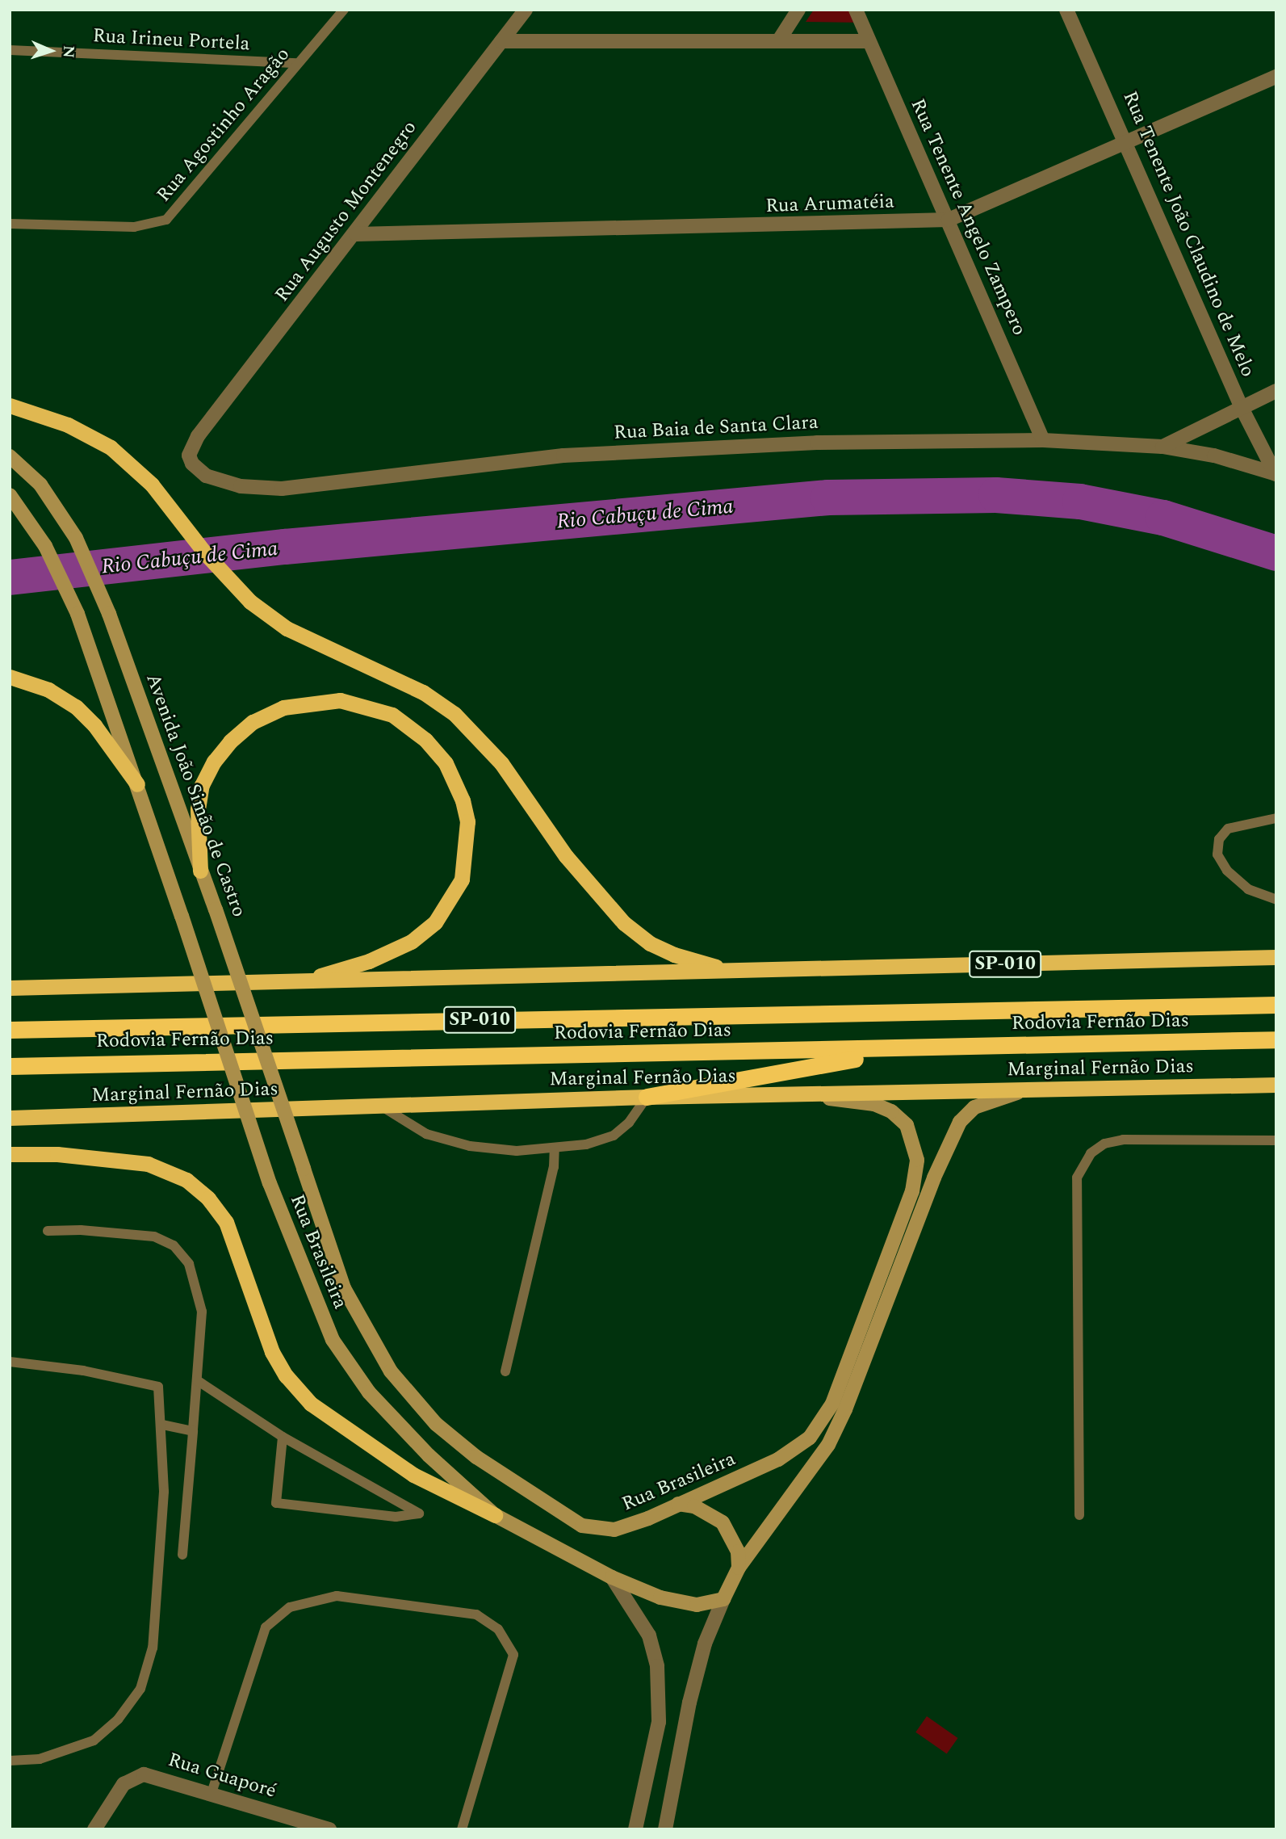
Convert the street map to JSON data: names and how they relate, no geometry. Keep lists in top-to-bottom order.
{
  "streets": {
    "highway": ["SP-010", "Rodovia Fernão Dias", "Marginal Fernão Dias"],
    "main road": ["Avenida João Simão de Castro", "Rua Brasileira"],
    "street": [
      "Rua Arumatéia",
      "Rua Augusto Montenegro",
      "Rua Tenente Angelo Zampero",
      "Rua Tenente João Claudino de Melo",
      "Rua Baia de Santa Clara",
      "Rua Guaporé"
    ],
    "lane": ["Rua Irineu Portela", "Rua Agostinho Aragão"]
  },
  "crossings": [
    ["Rua Irineu Portela", "Rua Agostinho Aragão"],
    ["Rua Arumatéia", "Rua Augusto Montenegro"],
    ["Rua Arumatéia", "Rua Tenente Angelo Zampero"],
    ["Rua Arumatéia", "Rua Tenente João Claudino de Melo"],
    ["Rua Augusto Montenegro", "Rua Baia de Santa Clara"],
    ["Rua Tenente Angelo Zampero", "Rua Baia de Santa Clara"],
    ["Rua Tenente João Claudino de Melo", "Rua Baia de Santa Clara"],
    ["Avenida João Simão de Castro", "Rua Brasileira"],
    ["Marginal Fernão Dias", "Rua Brasileira"]
  ],
  "water": ["Rio Cabuçu de Cima"],
  "north": "right"
}
